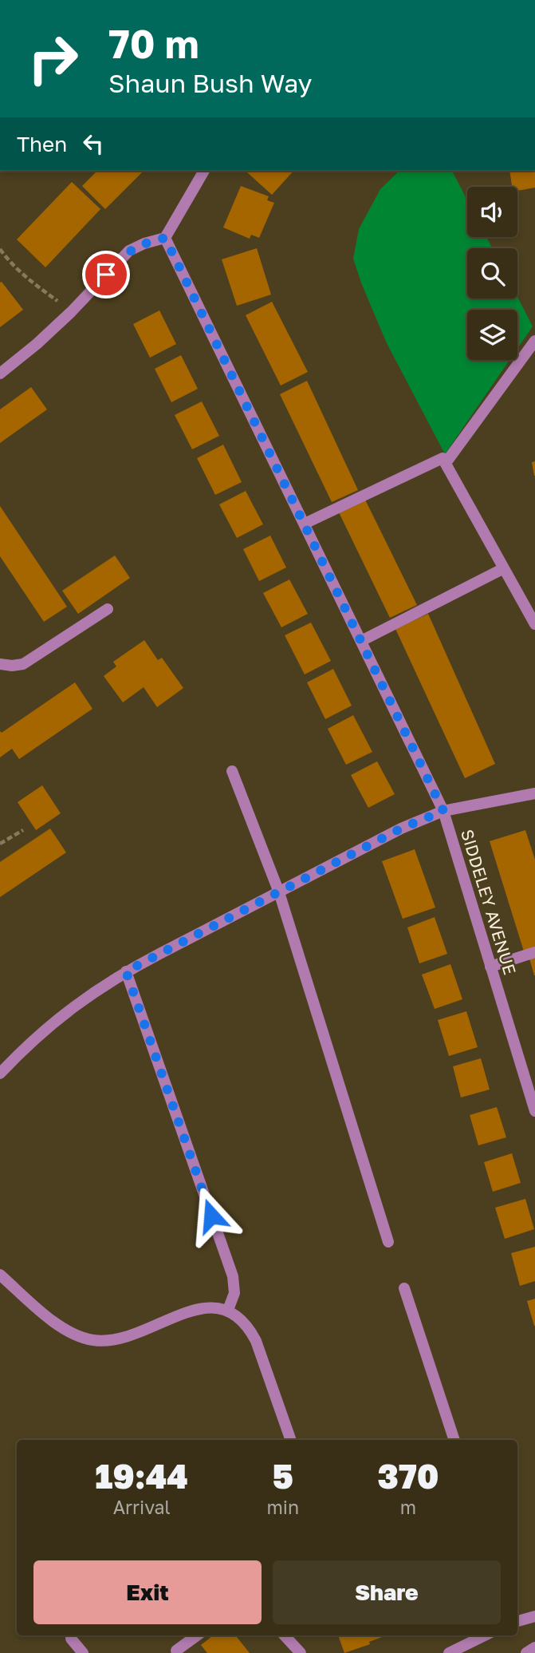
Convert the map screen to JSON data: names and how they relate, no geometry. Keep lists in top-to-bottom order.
{
  "streets": {
    "street": ["SIDDELEY AVENUE"]
  },
  "page": {
    "turn": ["70 m", "Shaun Bush Way"],
    "then": "Then",
    "eta": [
      "19:44",
      "Arrival",
      "5",
      "min",
      "370",
      "m"
    ],
    "buttons": ["Exit", "Share"]
  }
}
